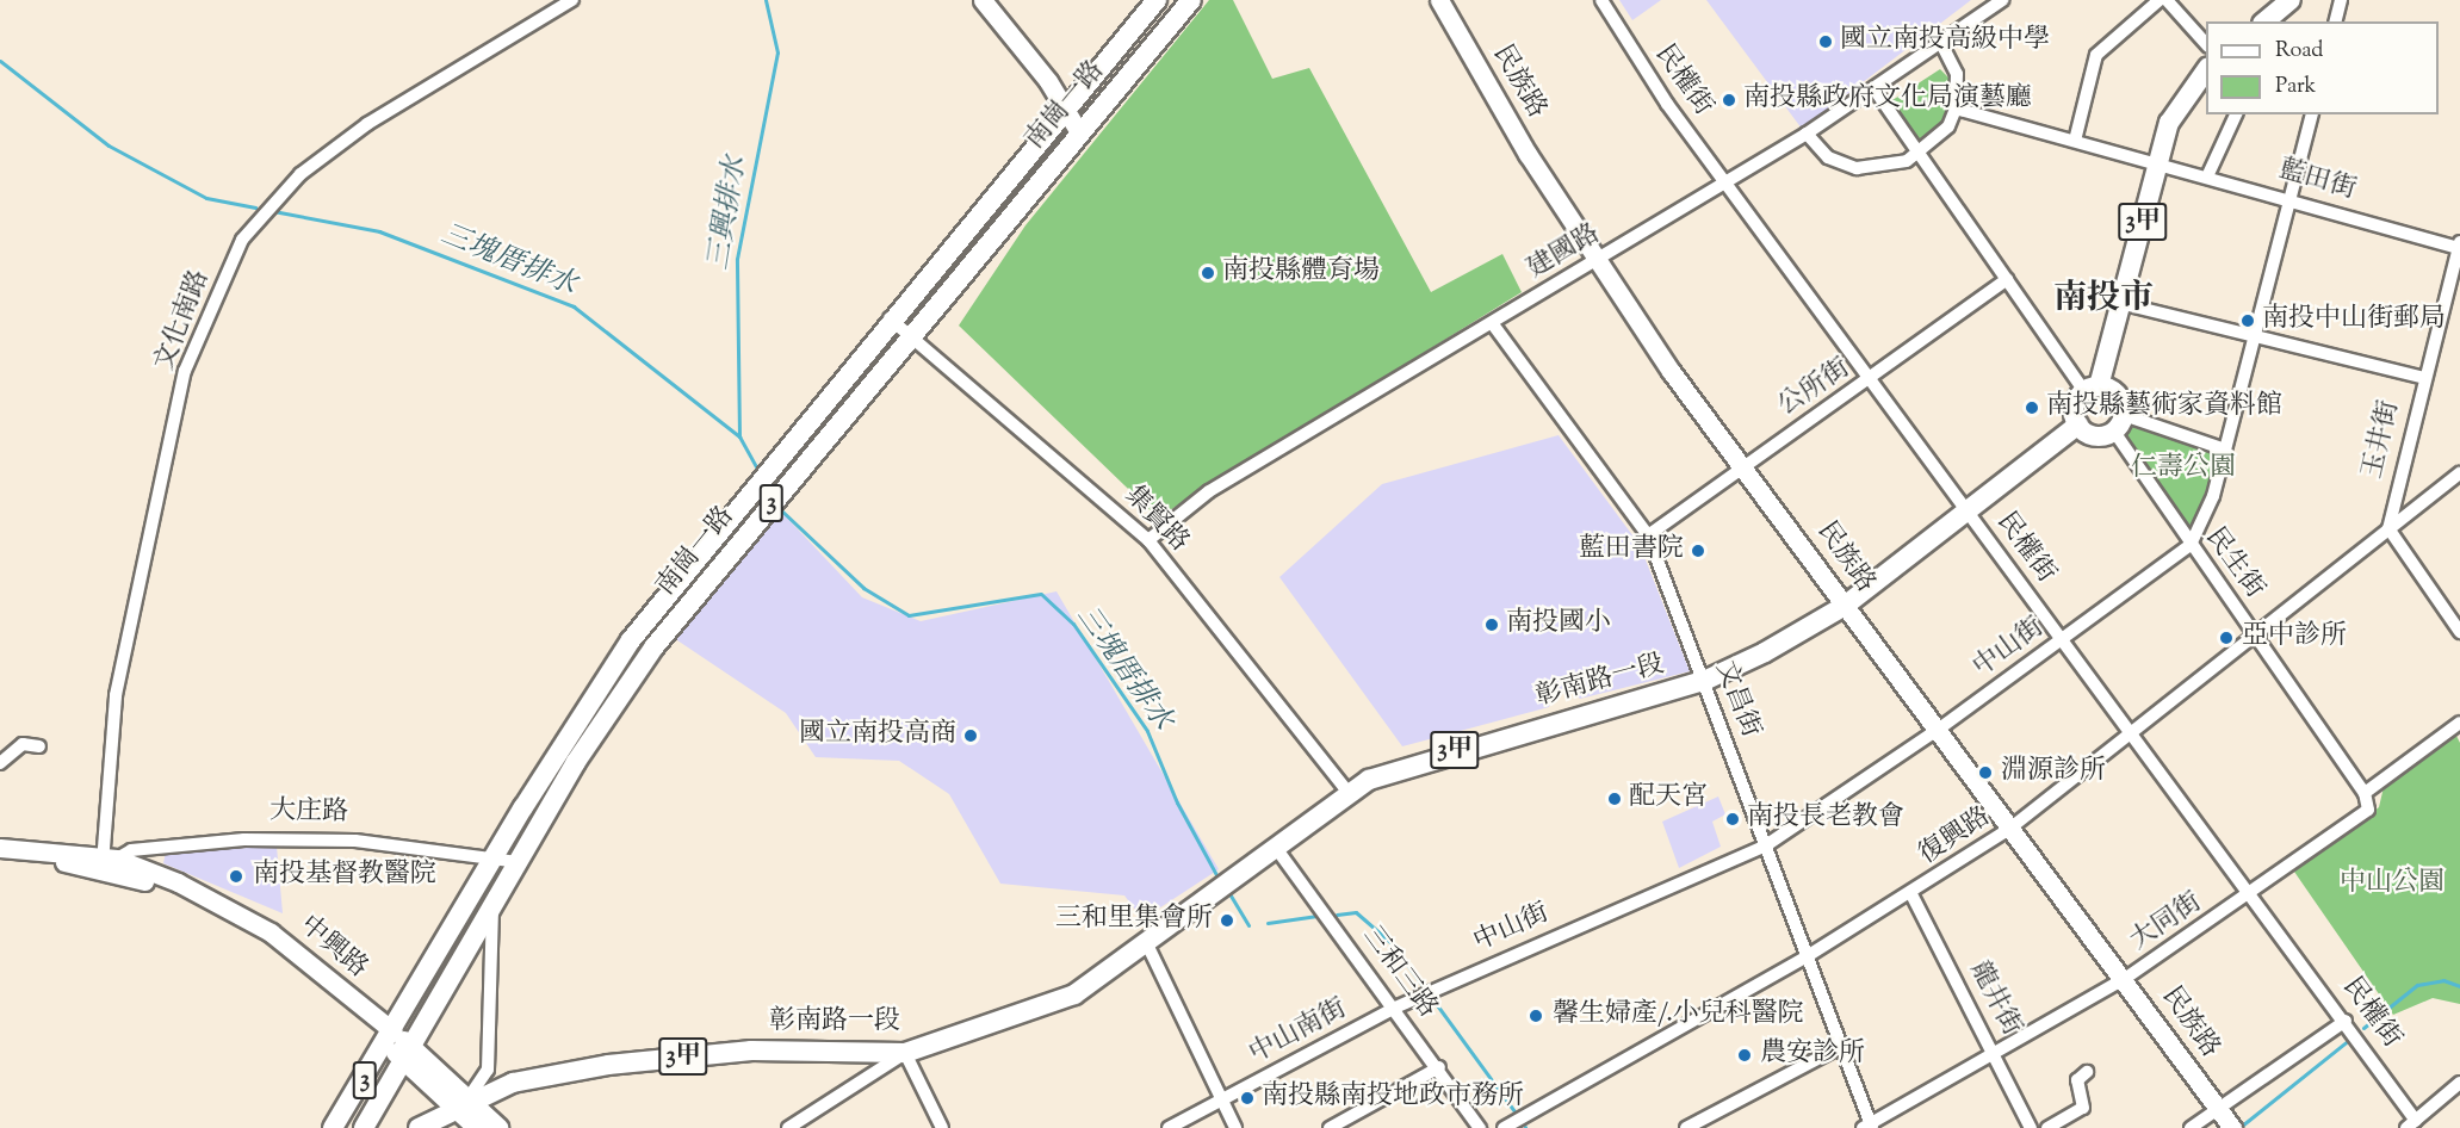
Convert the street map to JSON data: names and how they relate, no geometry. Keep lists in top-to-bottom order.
{
  "streets": {
    "main road": [
      "民族路",
      "南崗一路",
      "3甲",
      "3",
      "彰南路一段",
      "大庄路",
      "中興路"
    ],
    "street": [
      "民權街",
      "藍田街",
      "建國路",
      "文化南路",
      "公所街",
      "玉井街",
      "集賢路",
      "民生街",
      "中山街",
      "文昌街",
      "復興路",
      "大同街",
      "三和三路",
      "龍井街",
      "中山南街"
    ]
  },
  "crossings": [
    ["民權街", "3甲"],
    ["民權街", "建國路"],
    ["民權街", "公所街"],
    ["民權街", "中山街"],
    ["民權街", "彰南路一段"],
    ["民權街", "復興路"],
    ["民權街", "大同街"],
    ["民族路", "建國路"],
    ["民族路", "公所街"],
    ["民族路", "中山街"],
    ["民族路", "彰南路一段"],
    ["民族路", "復興路"],
    ["民族路", "大同街"],
    ["南崗一路", "3"],
    ["南崗一路", "集賢路"],
    ["南崗一路", "大庄路"],
    ["南崗一路", "中興路"],
    ["藍田街", "3甲"],
    ["藍田街", "玉井街"],
    ["藍田街", "中山街"],
    ["3甲", "民生街"],
    ["3甲", "彰南路一段"],
    ["建國路", "集賢路"],
    ["建國路", "文昌街"],
    ["文化南路", "大庄路"],
    ["文化南路", "中興路"],
    ["公所街", "文昌街"],
    ["玉井街", "復興路"],
    ["3", "中興路"],
    ["集賢路", "彰南路一段"],
    ["民生街", "中山街"],
    ["民生街", "復興路"],
    ["民生街", "大同街"],
    ["中山街", "文昌街"],
    ["中山街", "中山南街"],
    ["彰南路一段", "文昌街"],
    ["彰南路一段", "中興路"],
    ["彰南路一段", "三和三路"],
    ["文昌街", "復興路"],
    ["文昌街", "大同街"],
    ["大庄路", "中興路"],
    ["復興路", "龍井街"],
    ["大同街", "龍井街"],
    ["三和三路", "中山南街"]
  ],
  "districts": ["南投市"],
  "water": ["三興排水", "三塊厝排水"],
  "parks": ["仁壽公園", "中山公園"],
  "places": [
    "國立南投高級中學",
    "南投縣政府文化局演藝廳",
    "南投縣體育場",
    "南投中山街郵局",
    "南投縣藝術家資料館",
    "藍田書院",
    "南投國小",
    "亞中診所",
    "國立南投高商",
    "淵源診所",
    "配天宮",
    "南投長老教會",
    "南投基督教醫院",
    "三和里集會所",
    "馨生婦產/.小兒科醫院",
    "農安診所",
    "南投縣南投地政市務所"
  ],
  "legend": ["Road", "Park"]
}
